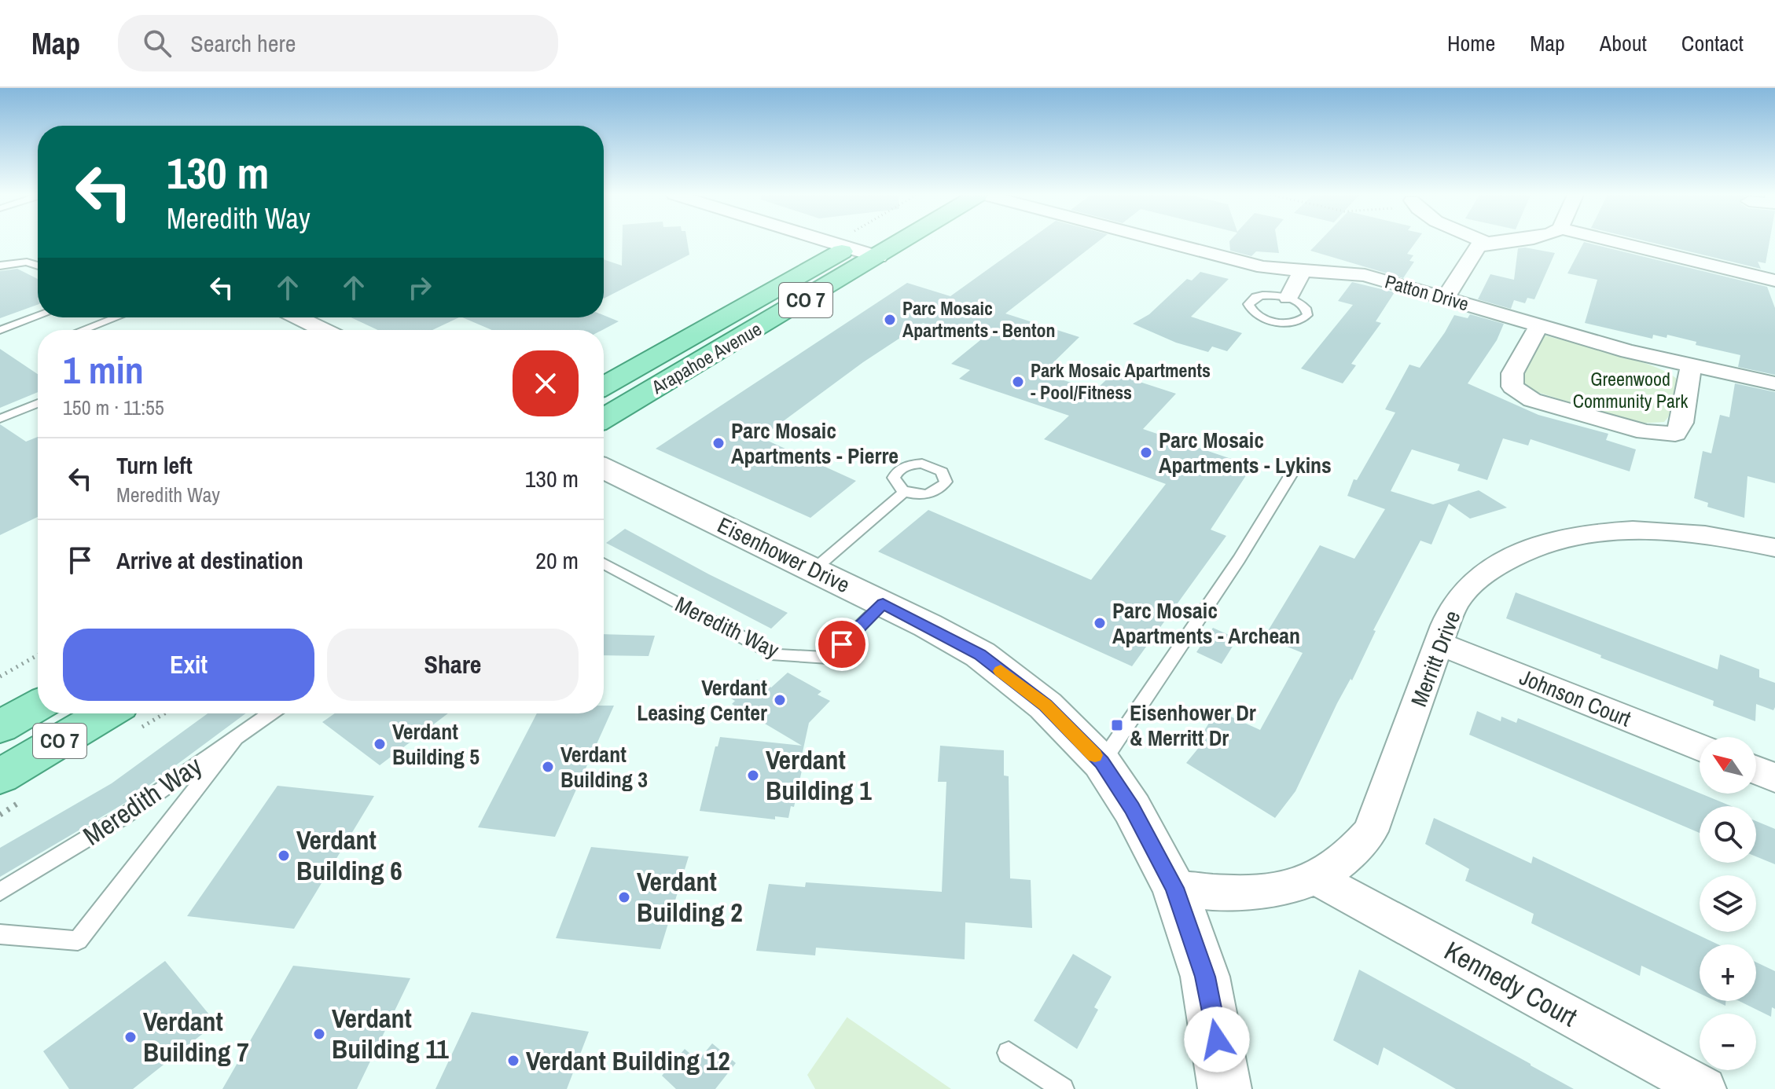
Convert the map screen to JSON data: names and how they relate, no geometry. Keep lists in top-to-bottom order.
{
  "streets": {
    "main road": ["CO 7", "Arapahoe Avenue"],
    "street": [
      "Patton Drive",
      "Eisenhower Drive",
      "Merritt Drive",
      "Johnson Court",
      "Kennedy Court"
    ],
    "lane": ["Meredith Way"]
  },
  "crossings": [
    ["Eisenhower Drive", "Meredith Way"],
    ["Eisenhower Drive", "Merritt Drive"],
    ["Merritt Drive", "Johnson Court"],
    ["Merritt Drive", "Kennedy Court"]
  ],
  "parks": ["Greenwood Community Park"],
  "places": {
    "other": [
      "Parc Mosaic Apartments - Benton",
      "Park Mosaic Apartments - Pool/Fitness",
      "Parc Mosaic Apartments - Pierre",
      "Parc Mosaic Apartments - Lykins",
      "Parc Mosaic Apartments - Archean",
      "Verdant Leasing Center",
      "Verdant Building 5",
      "Verdant Building 3",
      "Verdant Building 1",
      "Verdant Building 6",
      "Verdant Building 2",
      "Verdant Building 11",
      "Verdant Building 7",
      "Verdant Building 12"
    ],
    "transit": ["Eisenhower Dr & Merritt Dr"]
  },
  "north": "top left",
  "page": {
    "header": "Map",
    "search": "Search here",
    "nav": [
      "Home",
      "Map",
      "About",
      "Contact"
    ],
    "turn": ["130 m", "Meredith Way"],
    "heading": ["1 min", "150 m · 11:55"],
    "list": [
      {
        "name": "Turn left",
        "note": "Meredith Way",
        "value": "130 m"
      },
      {
        "name": "Arrive at destination",
        "value": "20 m"
      }
    ],
    "buttons": ["Exit", "Share"],
    "map_buttons": ["+", "−"]
  }
}
